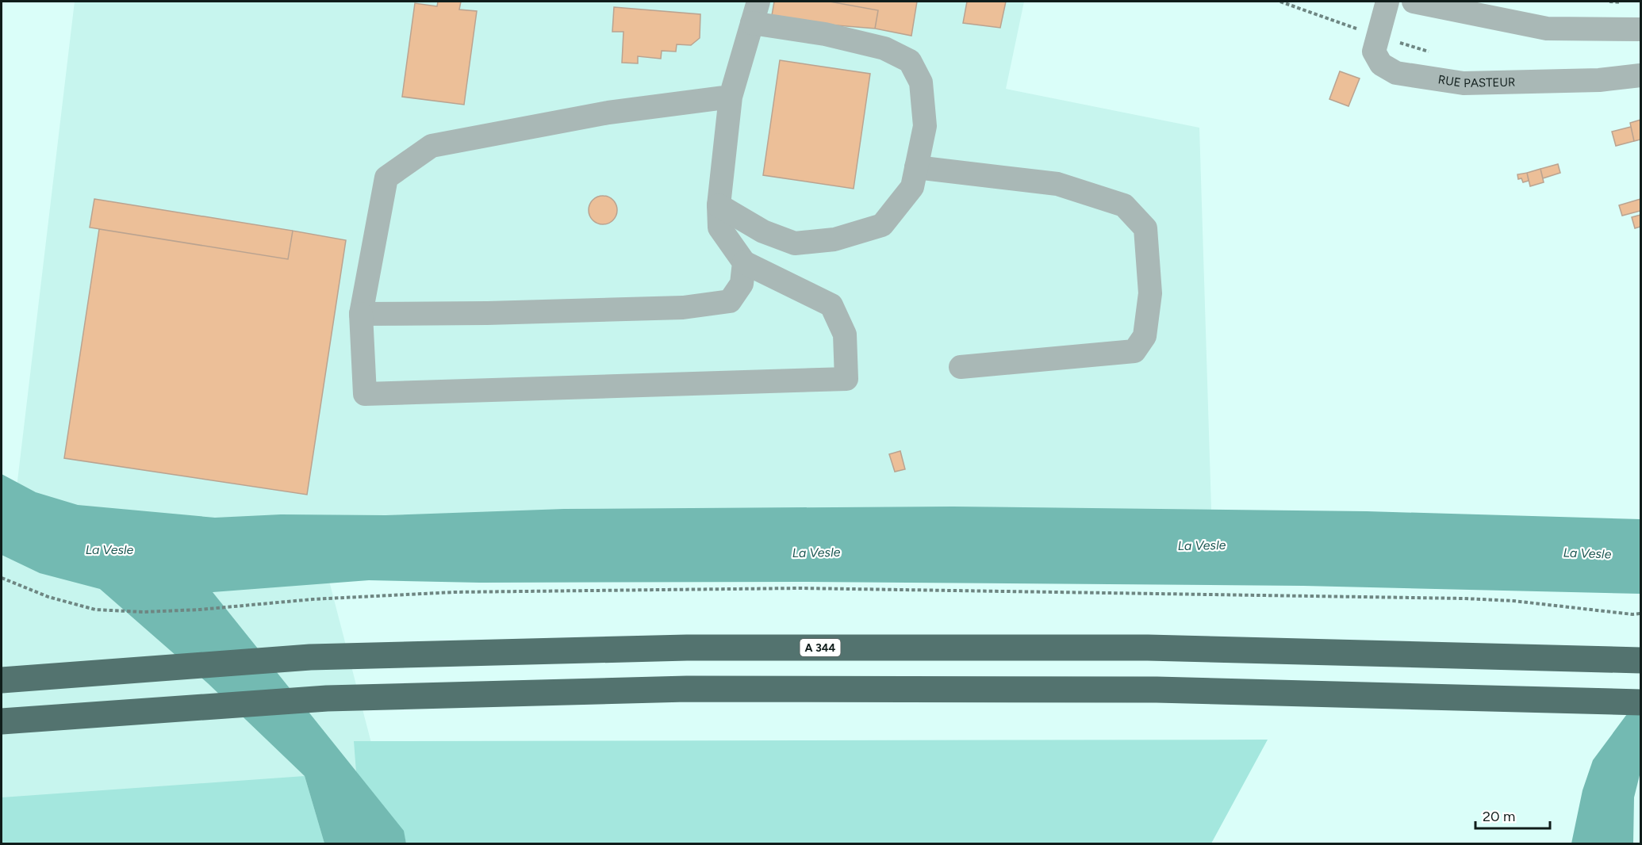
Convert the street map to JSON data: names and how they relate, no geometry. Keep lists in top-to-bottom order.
{
  "streets": {
    "highway": ["A 344"],
    "street": ["RUE PASTEUR"]
  },
  "water": ["La Vesle"],
  "scale_bar": "20 m"
}
